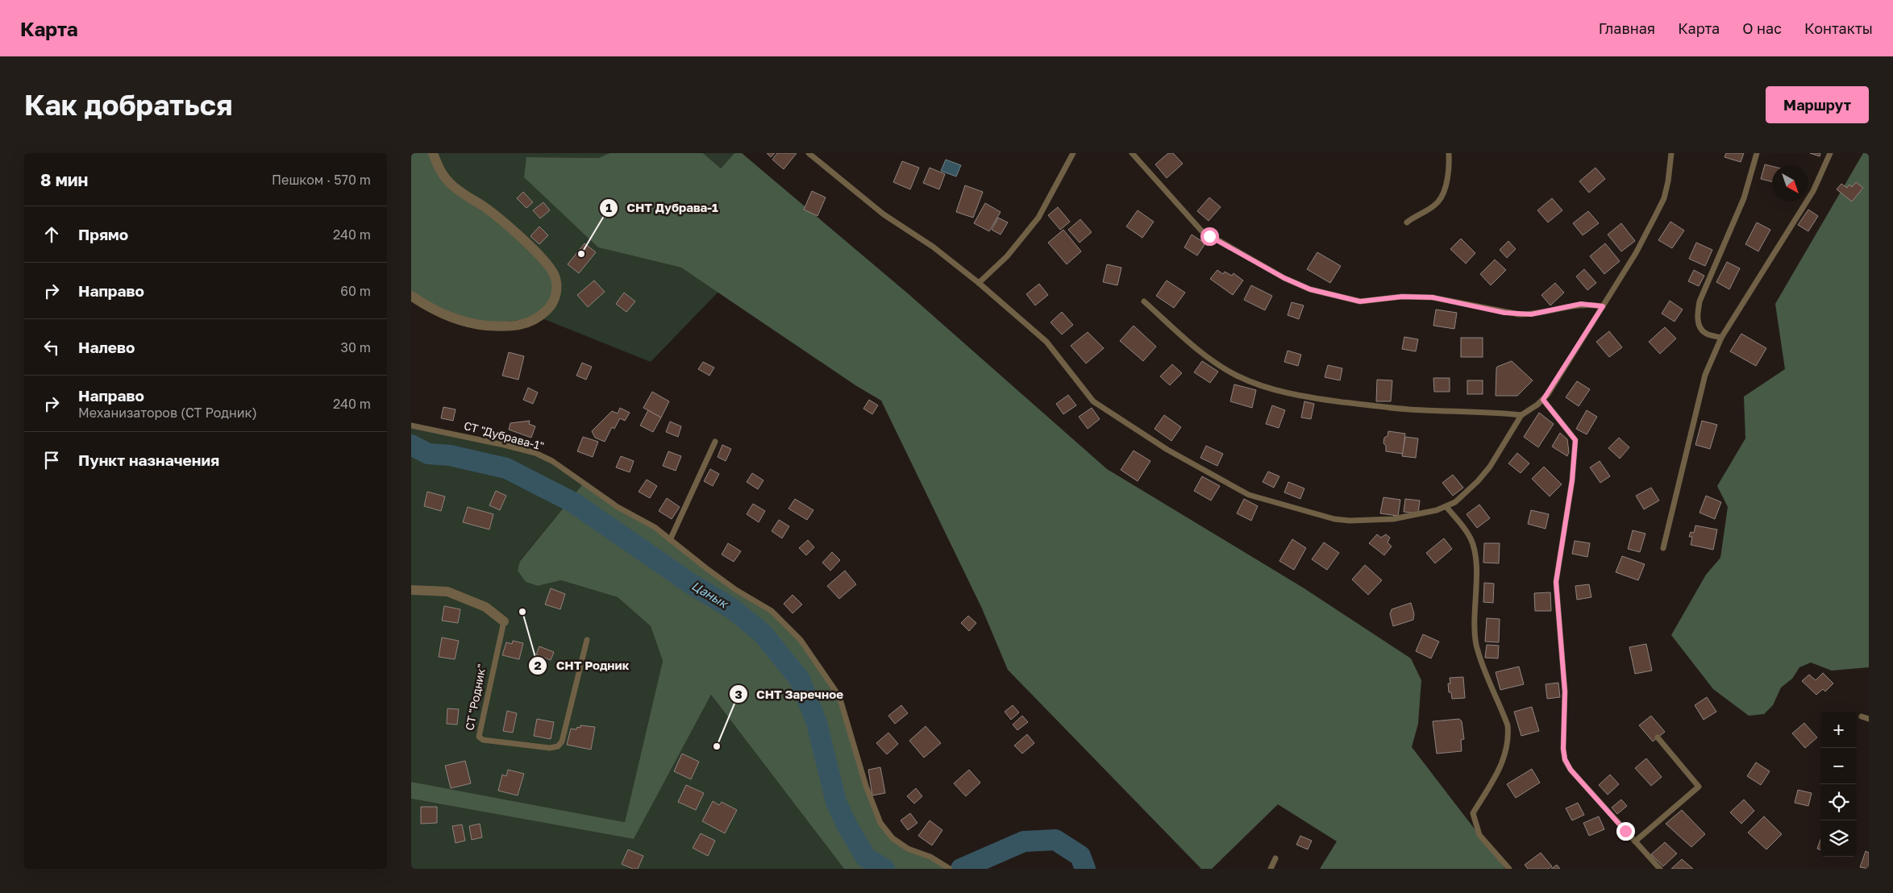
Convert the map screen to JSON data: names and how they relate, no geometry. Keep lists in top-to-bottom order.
{
  "streets": {
    "street": ["СТ \"Родник\""],
    "lane": ["СТ \"Дубрава-1\""]
  },
  "water": ["Цанык"],
  "places": ["СНТ Дубрава-1", "СНТ Родник", "СНТ Заречное"],
  "north": "bottom right",
  "page": {
    "header": "Карта",
    "nav": [
      "Главная",
      "Карта",
      "О нас",
      "Контакты"
    ],
    "buttons": "Маршрут",
    "title": "Как добраться",
    "heading": ["8 мин", "Пешком · 570 m"],
    "list": [
      ["Прямо", "240 m"],
      ["Направо", "60 m"],
      ["Налево", "30 m"],
      ["Направо", "Механизаторов (СТ Родник)", "240 m"],
      "Пункт назначения"
    ],
    "map_buttons": ["+", "−"]
  }
}
